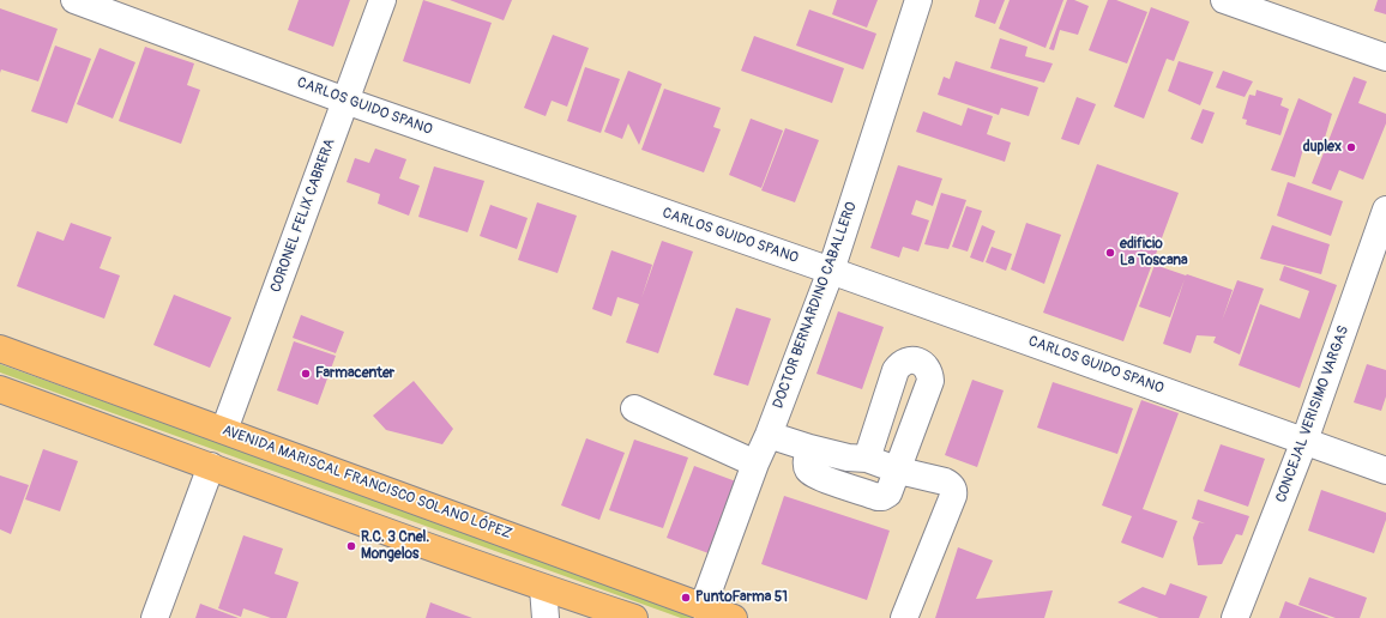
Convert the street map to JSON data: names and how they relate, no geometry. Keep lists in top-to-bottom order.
{
  "streets": {
    "highway": ["AVENIDA MARISCAL FRANCISCO SOLANO LÓPEZ"],
    "street": [
      "CARLOS GUIDO SPANO",
      "CORONEL FELIX CABRERA",
      "DOCTOR BERNARDINO CABALLERO",
      "CONCEJAL VERISIMO VARGAS"
    ]
  },
  "crossings": [
    ["CARLOS GUIDO SPANO", "CORONEL FELIX CABRERA"],
    ["CARLOS GUIDO SPANO", "DOCTOR BERNARDINO CABALLERO"],
    ["CARLOS GUIDO SPANO", "CONCEJAL VERISIMO VARGAS"],
    ["CORONEL FELIX CABRERA", "AVENIDA MARISCAL FRANCISCO SOLANO LÓPEZ"],
    ["DOCTOR BERNARDINO CABALLERO", "AVENIDA MARISCAL FRANCISCO SOLANO LÓPEZ"]
  ],
  "places": [
    "duplex",
    "edificio La Toscana",
    "Farmacenter",
    "R.C. 3 Cnel. Mongelos",
    "PuntoFarma 51"
  ]
}
